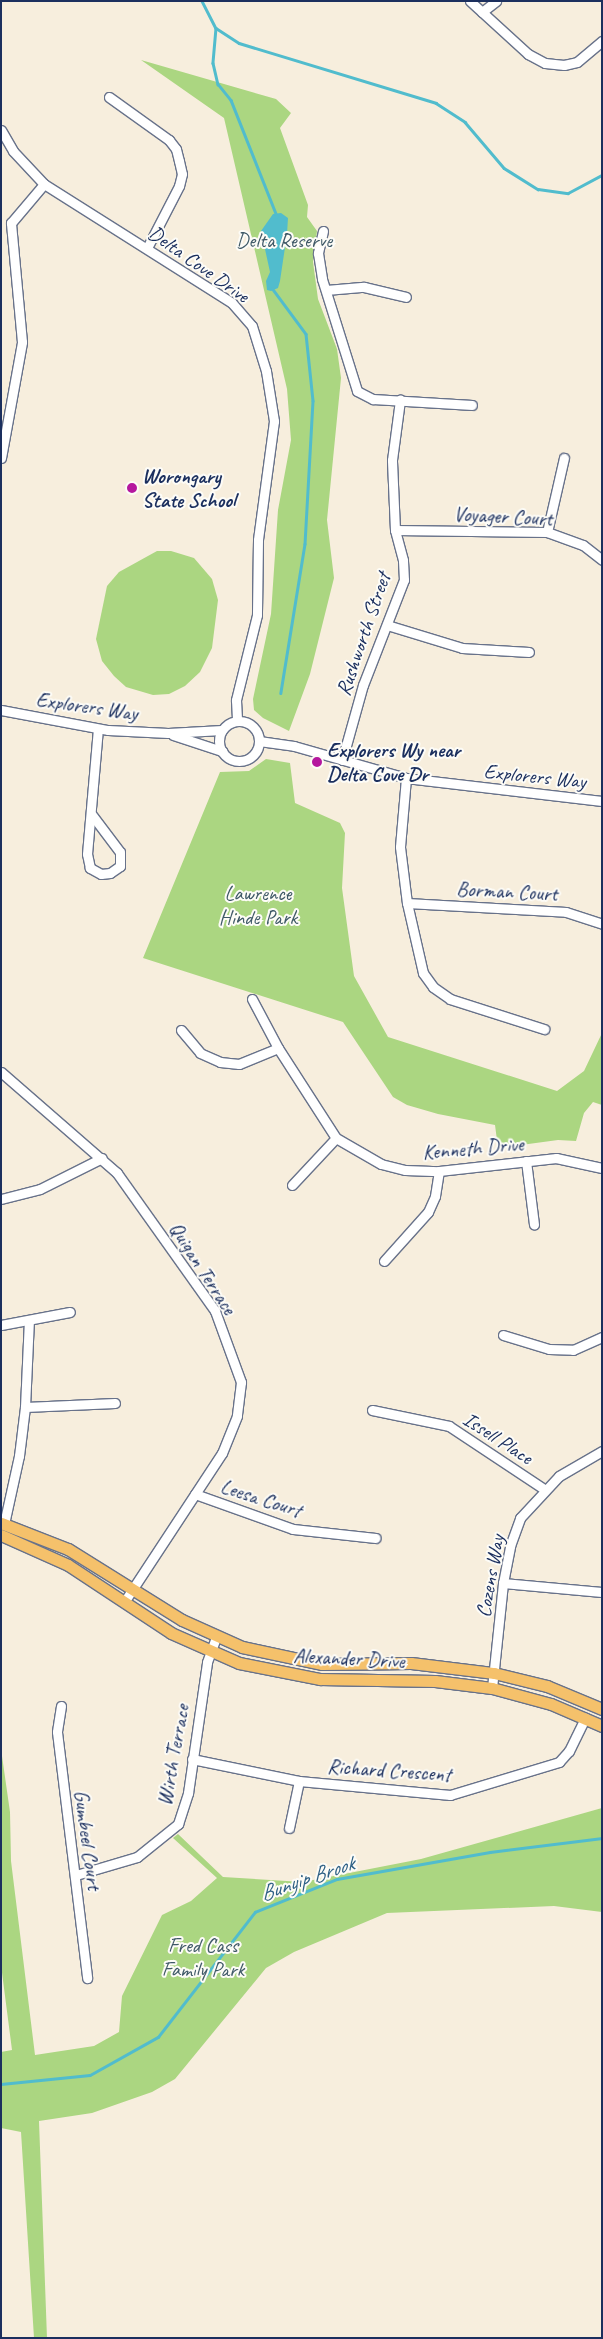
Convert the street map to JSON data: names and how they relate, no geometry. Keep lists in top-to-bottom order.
{
  "streets": {
    "main road": ["Alexander Drive"],
    "street": [
      "Delta Cove Drive",
      "Voyager Court",
      "Rushworth Street",
      "Explorers Way",
      "Borman Court",
      "Kenneth Drive",
      "Quigan Terrace",
      "Issell Place",
      "Leesa Court",
      "Cozens Way",
      "Wirth Terrace",
      "Richard Crescent",
      "Gumbeel Court"
    ]
  },
  "crossings": [
    ["Delta Cove Drive", "Explorers Way"],
    ["Voyager Court", "Rushworth Street"],
    ["Rushworth Street", "Explorers Way"],
    ["Quigan Terrace", "Leesa Court"],
    ["Quigan Terrace", "Alexander Drive"],
    ["Issell Place", "Cozens Way"],
    ["Cozens Way", "Alexander Drive"],
    ["Alexander Drive", "Wirth Terrace"],
    ["Alexander Drive", "Richard Crescent"],
    ["Wirth Terrace", "Richard Crescent"],
    ["Wirth Terrace", "Gumbeel Court"]
  ],
  "water": ["Bunyip Brook"],
  "parks": ["Delta Reserve", "Lawrence Hinde Park", "Fred Cass Family Park"],
  "places": ["Worongary State School", "Explorers Wy near Delta Cove Dr"]
}
